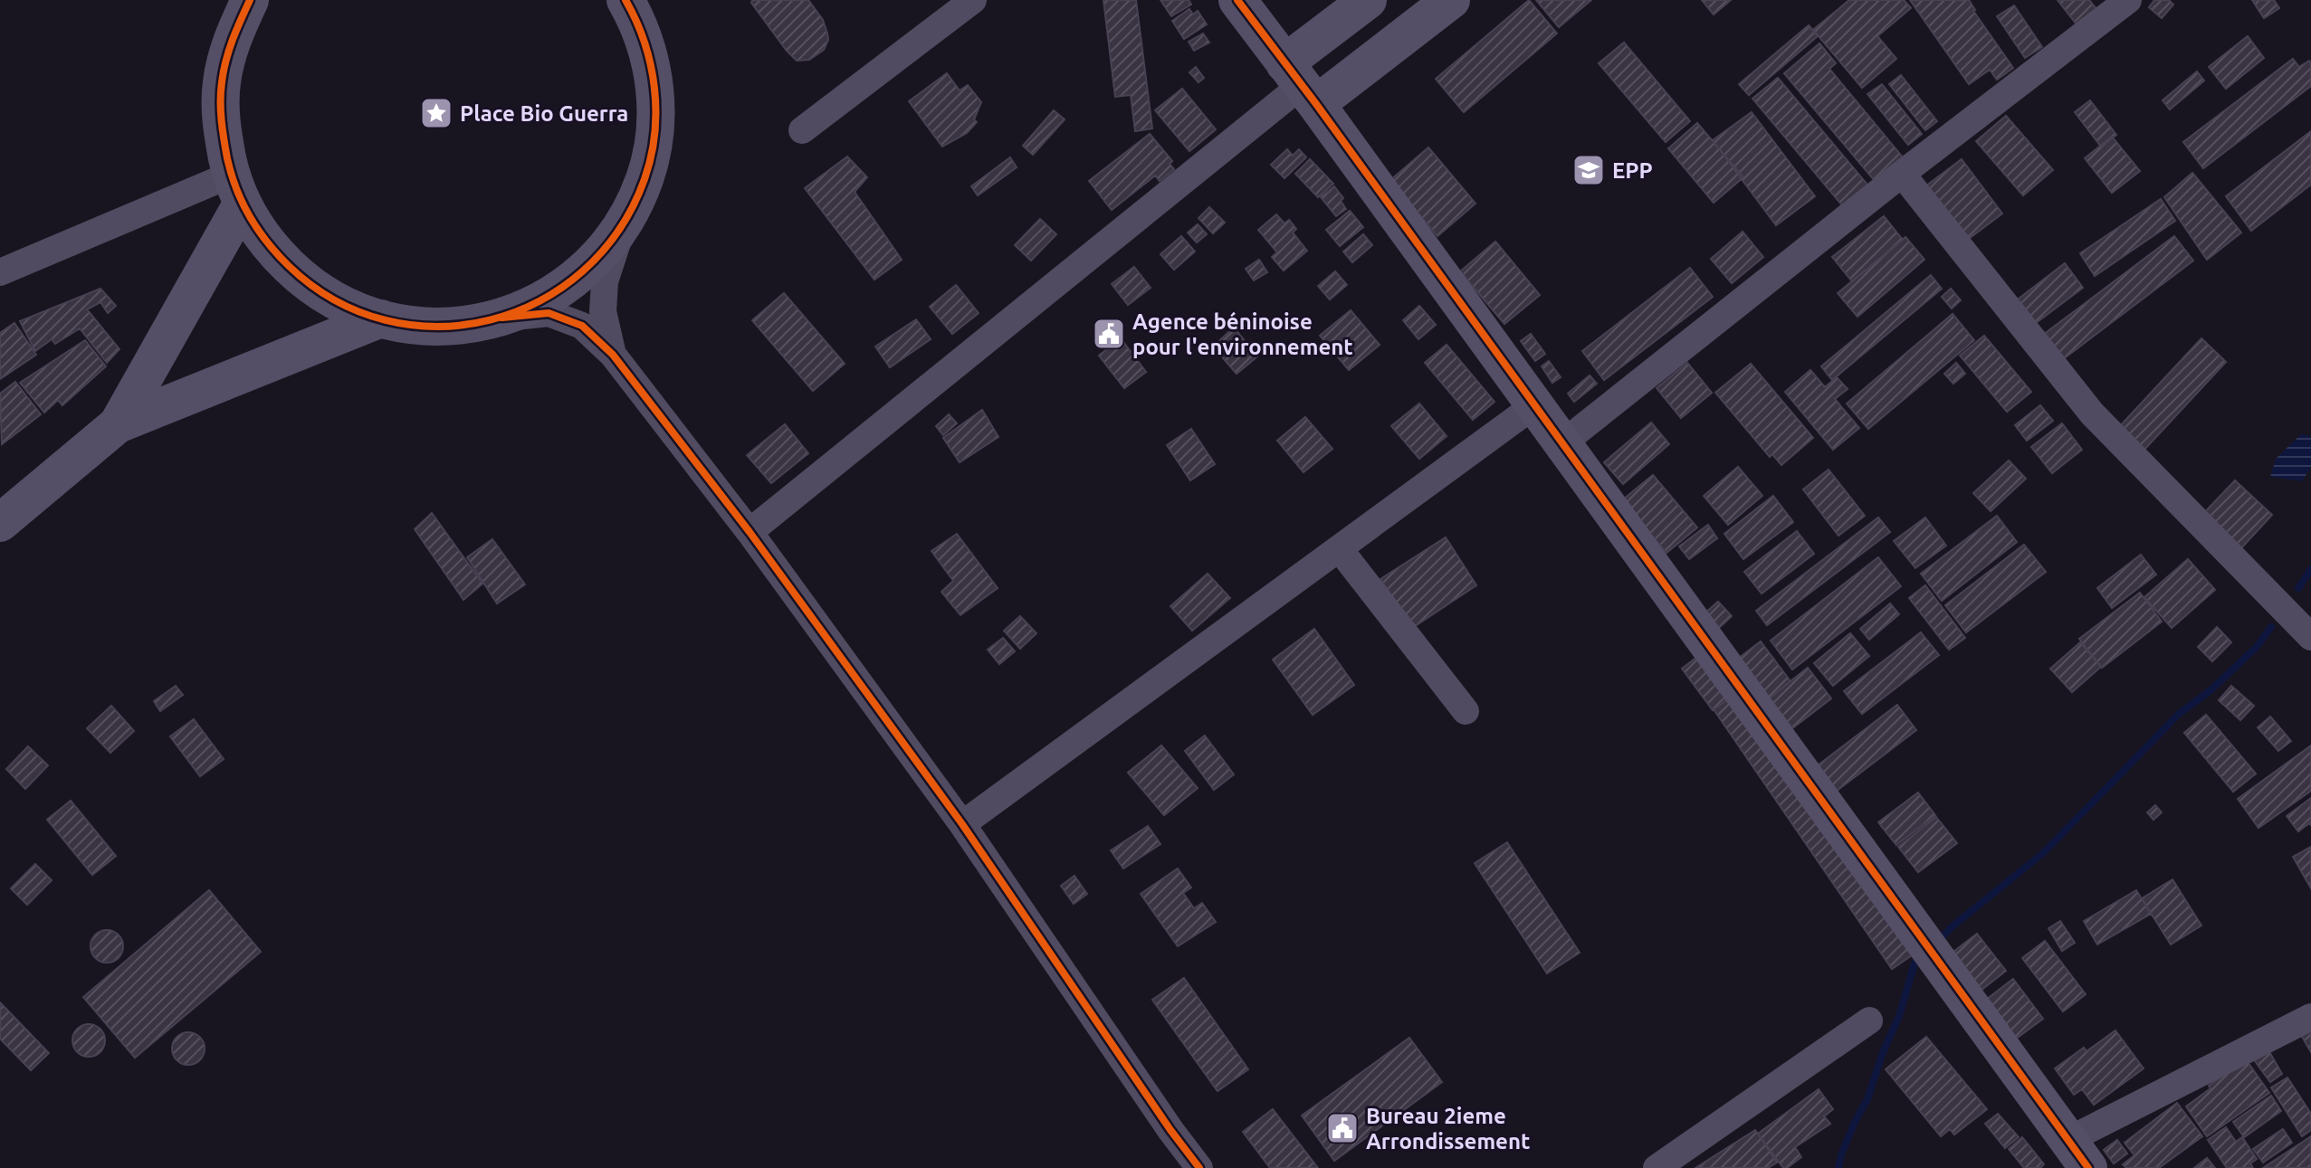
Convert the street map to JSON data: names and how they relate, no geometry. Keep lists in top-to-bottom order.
{
  "places": {
    "place": ["Place Bio Guerra"],
    "school or university": ["EPP"],
    "public building": ["Agence béninoise pour l'environnement", "Bureau 2ieme Arrondissement"]
  }
}
